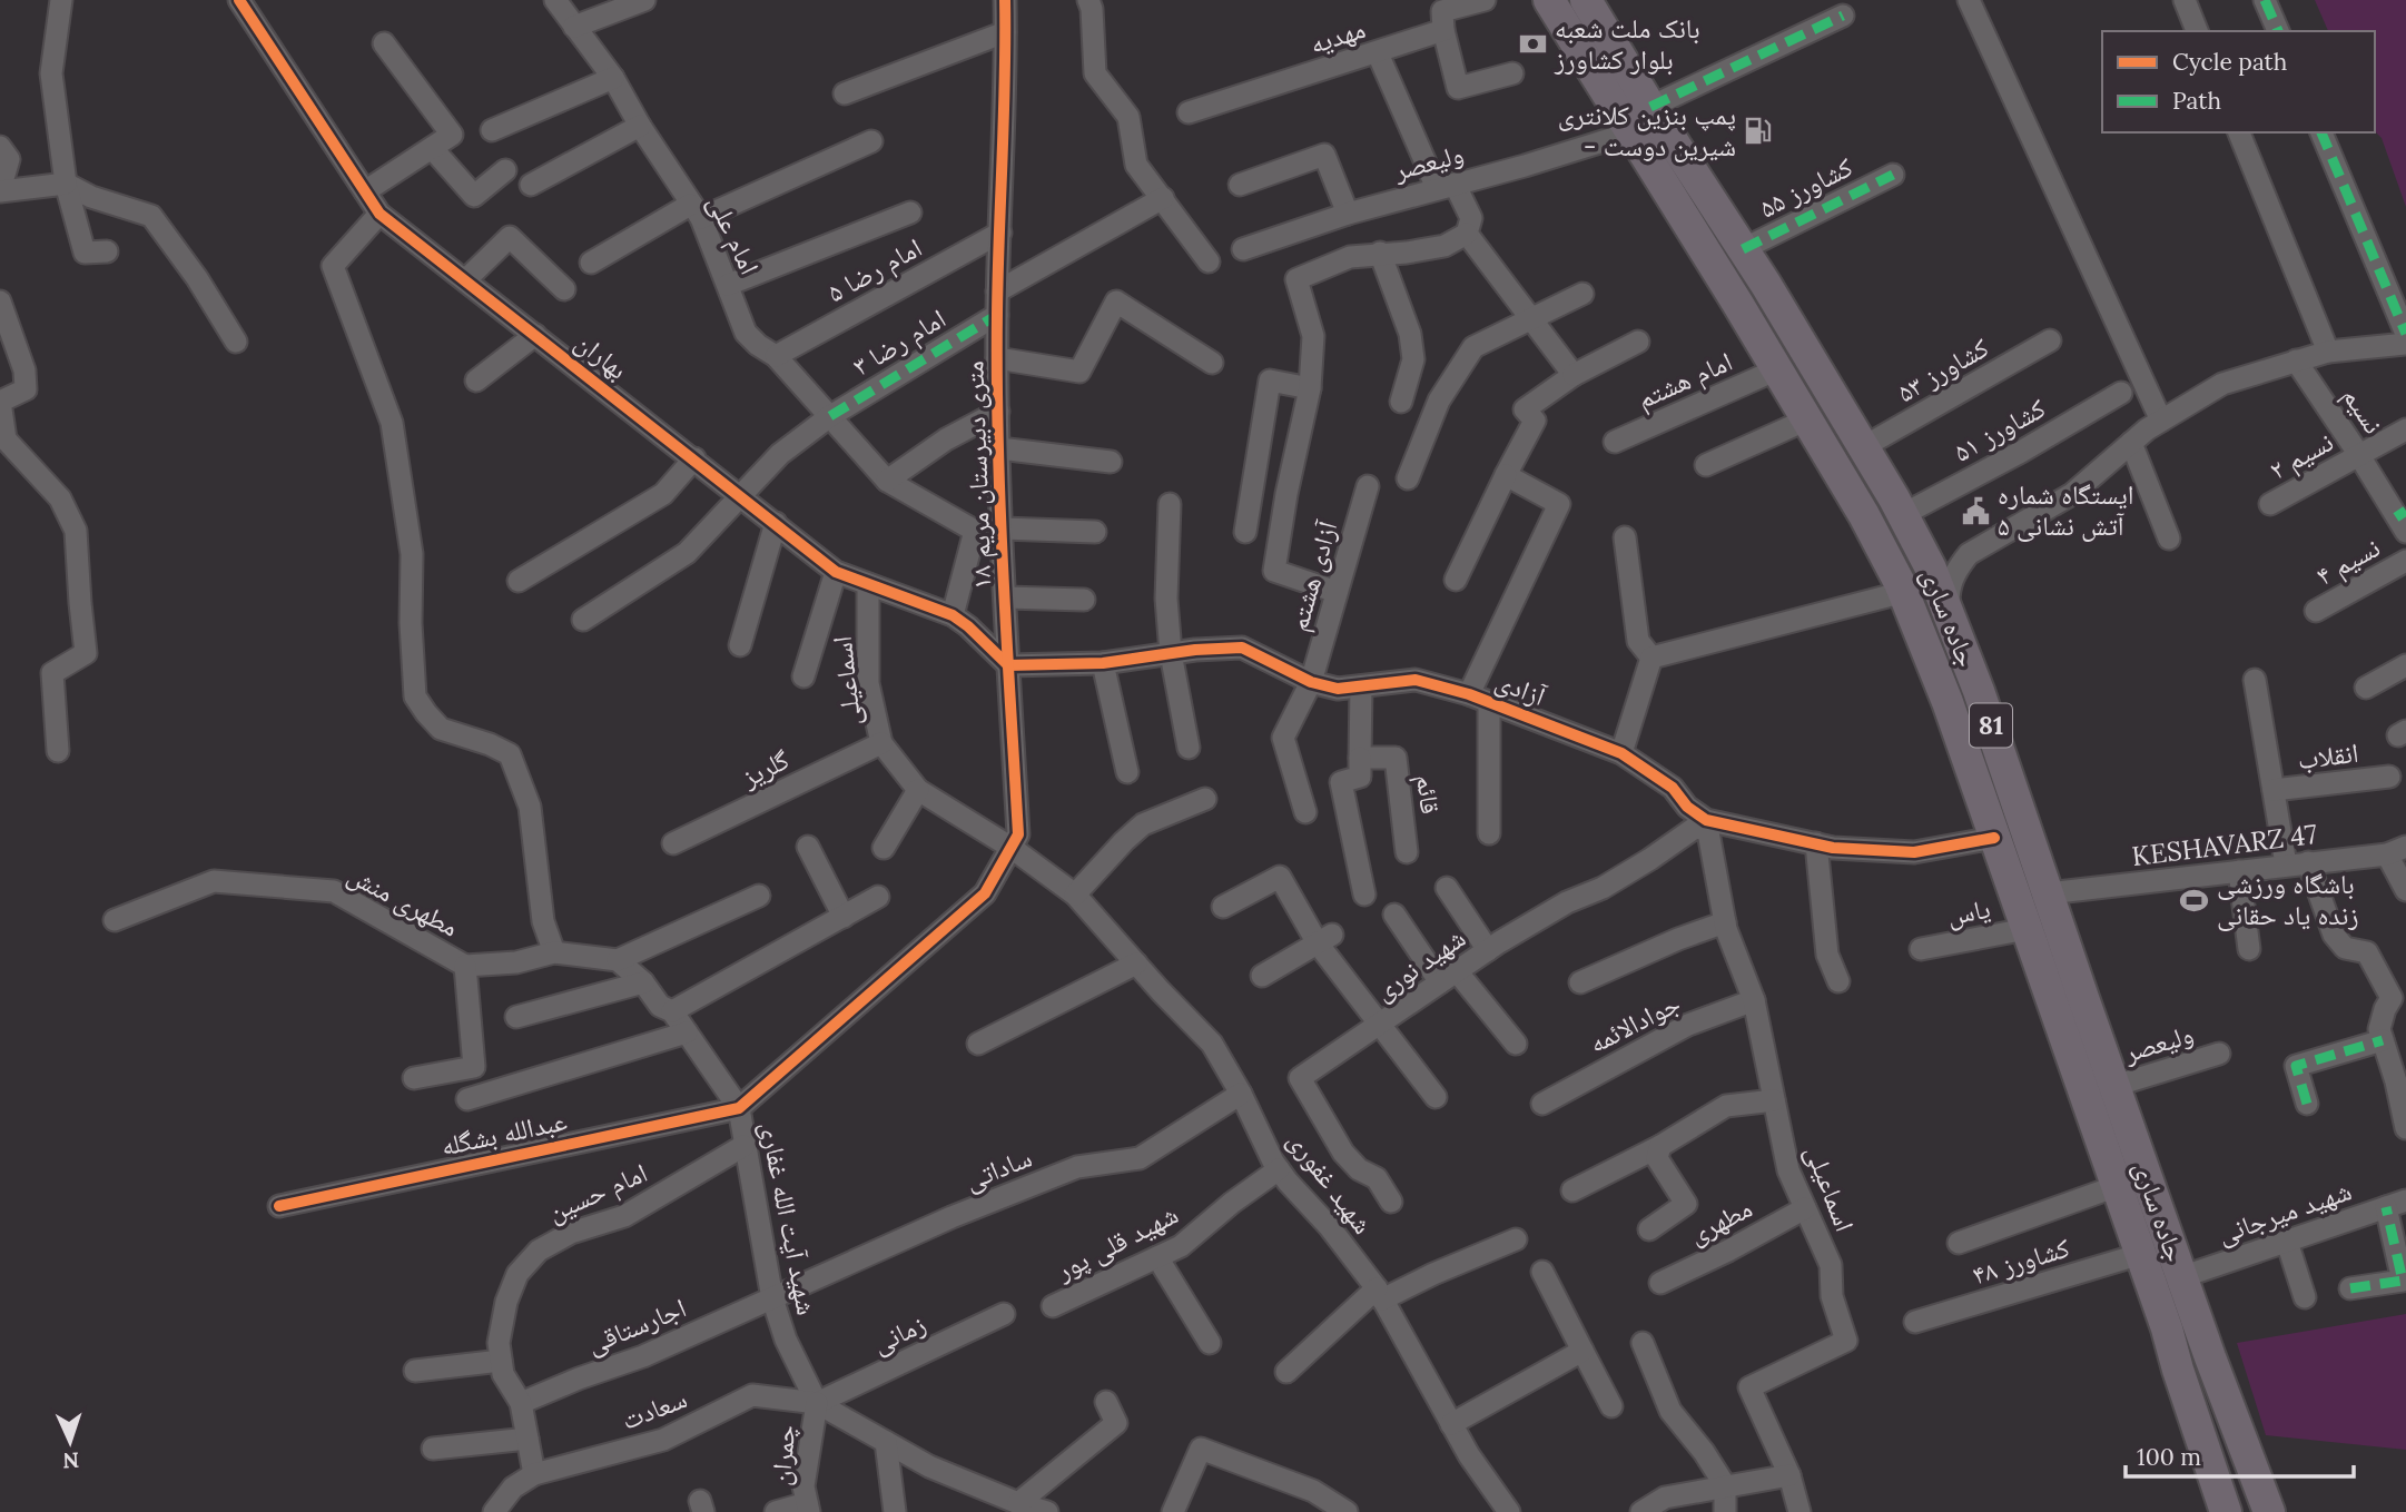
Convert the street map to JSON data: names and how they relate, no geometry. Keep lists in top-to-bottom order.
{
  "streets": {
    "highway": ["جاده ساری", "81"],
    "street": [
      "مهدیه",
      "ولیعصر",
      "کشاورز ۵۵",
      "امام علی",
      "امام رضا ۵",
      "امام رضا ۳",
      "بهاران",
      "کشاورز ۵۳",
      "امام هشتم",
      "نسیم",
      "کشاورز ۵۱",
      "نسیم ۲",
      "۱۸ متری دبیرستان مریم",
      "نسیم ۴",
      "آزادی هشتم",
      "اسماعیلی",
      "آزادی",
      "انقلاب",
      "گلریز",
      "قائم",
      "KESHAVARZ 47",
      "مطهری منش",
      "یاس",
      "شهید نوری",
      "جوادالائمه",
      "عبدالله بشگله",
      "ساداتی",
      "شهید غفوری",
      "امام حسین",
      "شهید میرجانی",
      "شهید آیت الله غفاری",
      "مطهری",
      "شهید قلی پور",
      "کشاورز ۴۸",
      "اجارستاقی",
      "زمانی",
      "سعادت",
      "چمران"
    ]
  },
  "crossings": [
    ["ولیعصر", "جاده ساری"],
    ["کشاورز ۵۵", "جاده ساری"],
    ["امام علی", "امام رضا ۵"],
    ["امام علی", "امام رضا ۳"],
    ["امام علی", "بهاران"],
    ["امام رضا ۵", "۱۸ متری دبیرستان مریم"],
    ["امام رضا ۳", "بهاران"],
    ["امام رضا ۳", "۱۸ متری دبیرستان مریم"],
    ["بهاران", "۱۸ متری دبیرستان مریم"],
    ["بهاران", "اسماعیلی"],
    ["بهاران", "آزادی"],
    ["کشاورز ۵۳", "جاده ساری"],
    ["امام هشتم", "جاده ساری"],
    ["نسیم", "نسیم ۲"],
    ["کشاورز ۵۱", "جاده ساری"],
    ["۱۸ متری دبیرستان مریم", "اسماعیلی"],
    ["۱۸ متری دبیرستان مریم", "آزادی"],
    ["۱۸ متری دبیرستان مریم", "عبدالله بشگله"],
    ["۱۸ متری دبیرستان مریم", "شهید غفوری"],
    ["۱۸ متری دبیرستان مریم", "شهید آیت الله غفاری"],
    ["آزادی هشتم", "آزادی"],
    ["جاده ساری", "81"],
    ["جاده ساری", "KESHAVARZ 47"],
    ["جاده ساری", "یاس"],
    ["جاده ساری", "شهید میرجانی"],
    ["جاده ساری", "کشاورز ۴۸"],
    ["اسماعیلی", "آزادی"],
    ["اسماعیلی", "گلریز"],
    ["اسماعیلی", "شهید نوری"],
    ["اسماعیلی", "جوادالائمه"],
    ["اسماعیلی", "شهید غفوری"],
    ["اسماعیلی", "مطهری"],
    ["آزادی", "شهید نوری"],
    ["عبدالله بشگله", "شهید آیت الله غفاری"],
    ["ساداتی", "شهید غفوری"],
    ["ساداتی", "شهید آیت الله غفاری"],
    ["ساداتی", "اجارستاقی"],
    ["شهید غفوری", "شهید قلی پور"],
    ["امام حسین", "شهید آیت الله غفاری"],
    ["امام حسین", "اجارستاقی"],
    ["امام حسین", "سعادت"],
    ["شهید آیت الله غفاری", "اجارستاقی"],
    ["شهید آیت الله غفاری", "زمانی"],
    ["شهید آیت الله غفاری", "سعادت"],
    ["شهید آیت الله غفاری", "چمران"],
    ["زمانی", "سعادت"],
    ["زمانی", "چمران"],
    ["سعادت", "چمران"]
  ],
  "places": {
    "bank": ["بانک ملت شعبه بلوار کشاورز"],
    "fuel station": ["پمپ بنزین کلانتری - شیرین دوست"],
    "public building": ["ایستگاه شماره ۵ آتش نشانی"],
    "sports": ["باشگاه ورزشی زنده یاد حقانی"]
  },
  "legend": ["Cycle path", "Path"],
  "scale_bar": "100 m",
  "north": "bottom"
}
